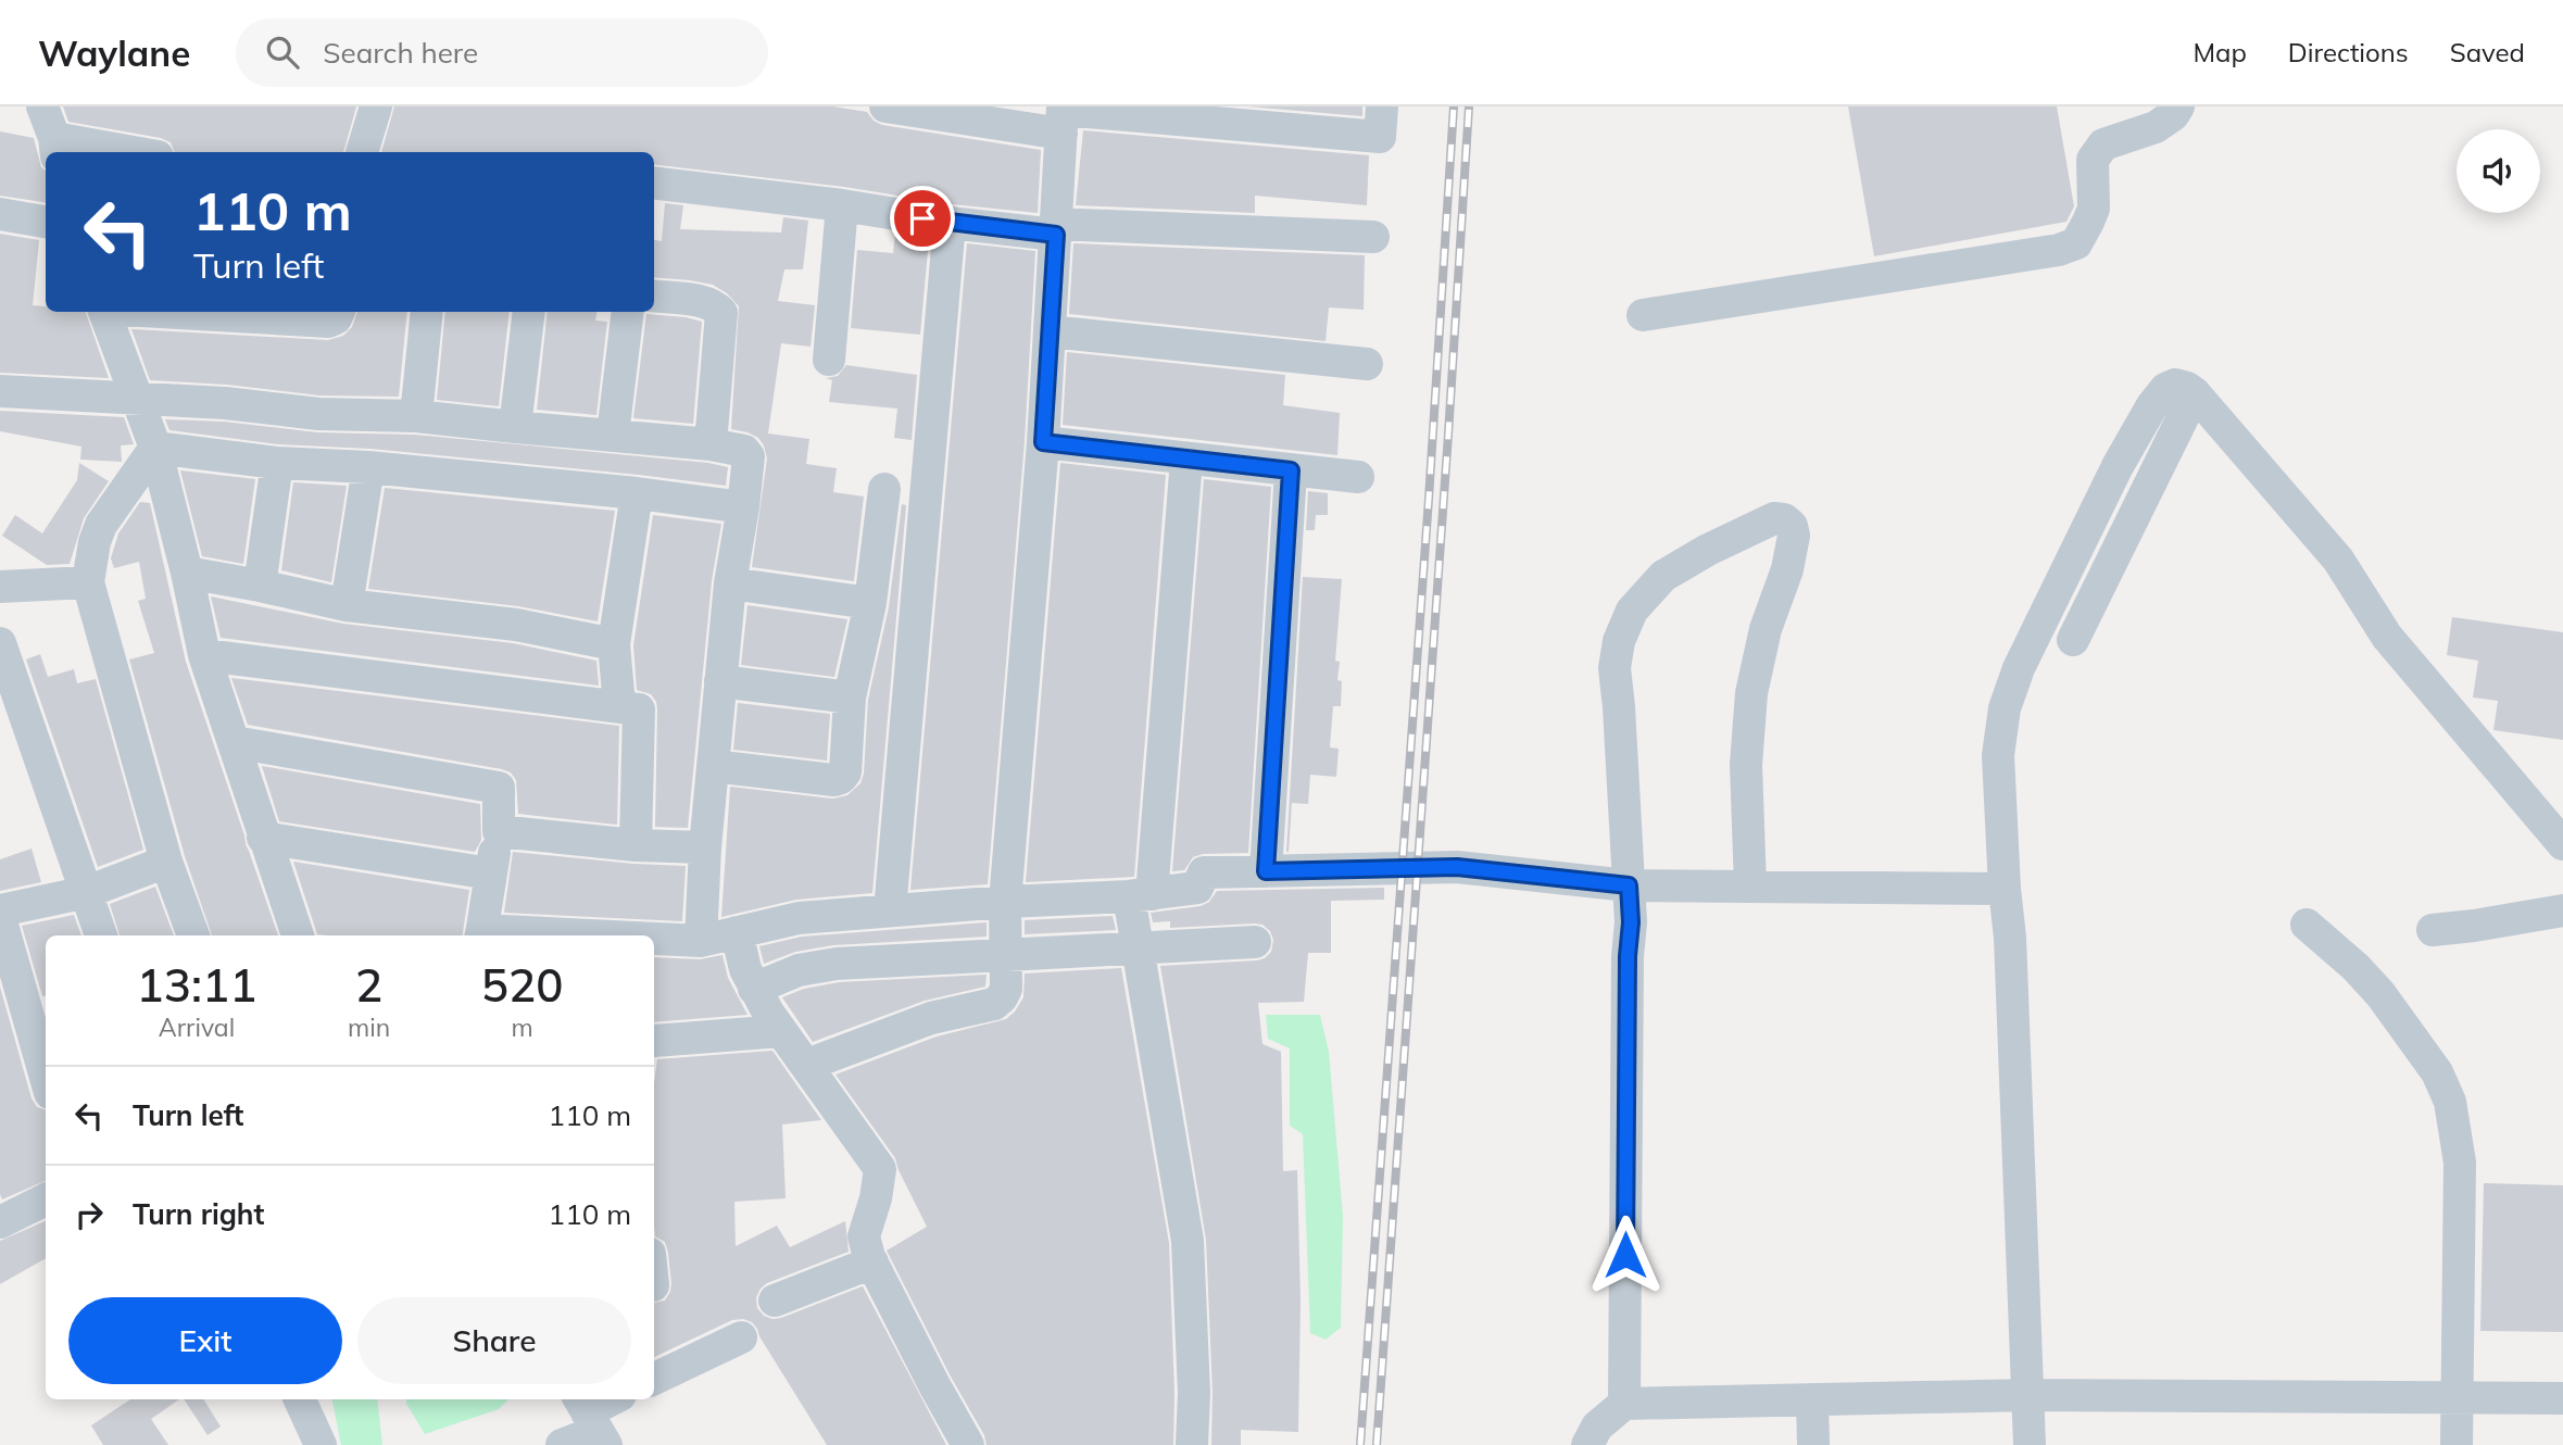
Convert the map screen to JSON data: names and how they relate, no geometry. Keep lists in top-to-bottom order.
{
  "page": {
    "header": "Waylane",
    "search": "Search here",
    "nav": ["Map", "Directions", "Saved"],
    "turn": ["110 m", "Turn left"],
    "eta": [
      "13:11",
      "Arrival",
      "2",
      "min",
      "520",
      "m"
    ],
    "list": [
      {
        "name": "Turn left",
        "value": "110 m"
      },
      {
        "name": "Turn right",
        "value": "110 m"
      }
    ],
    "buttons": ["Exit", "Share"]
  }
}
